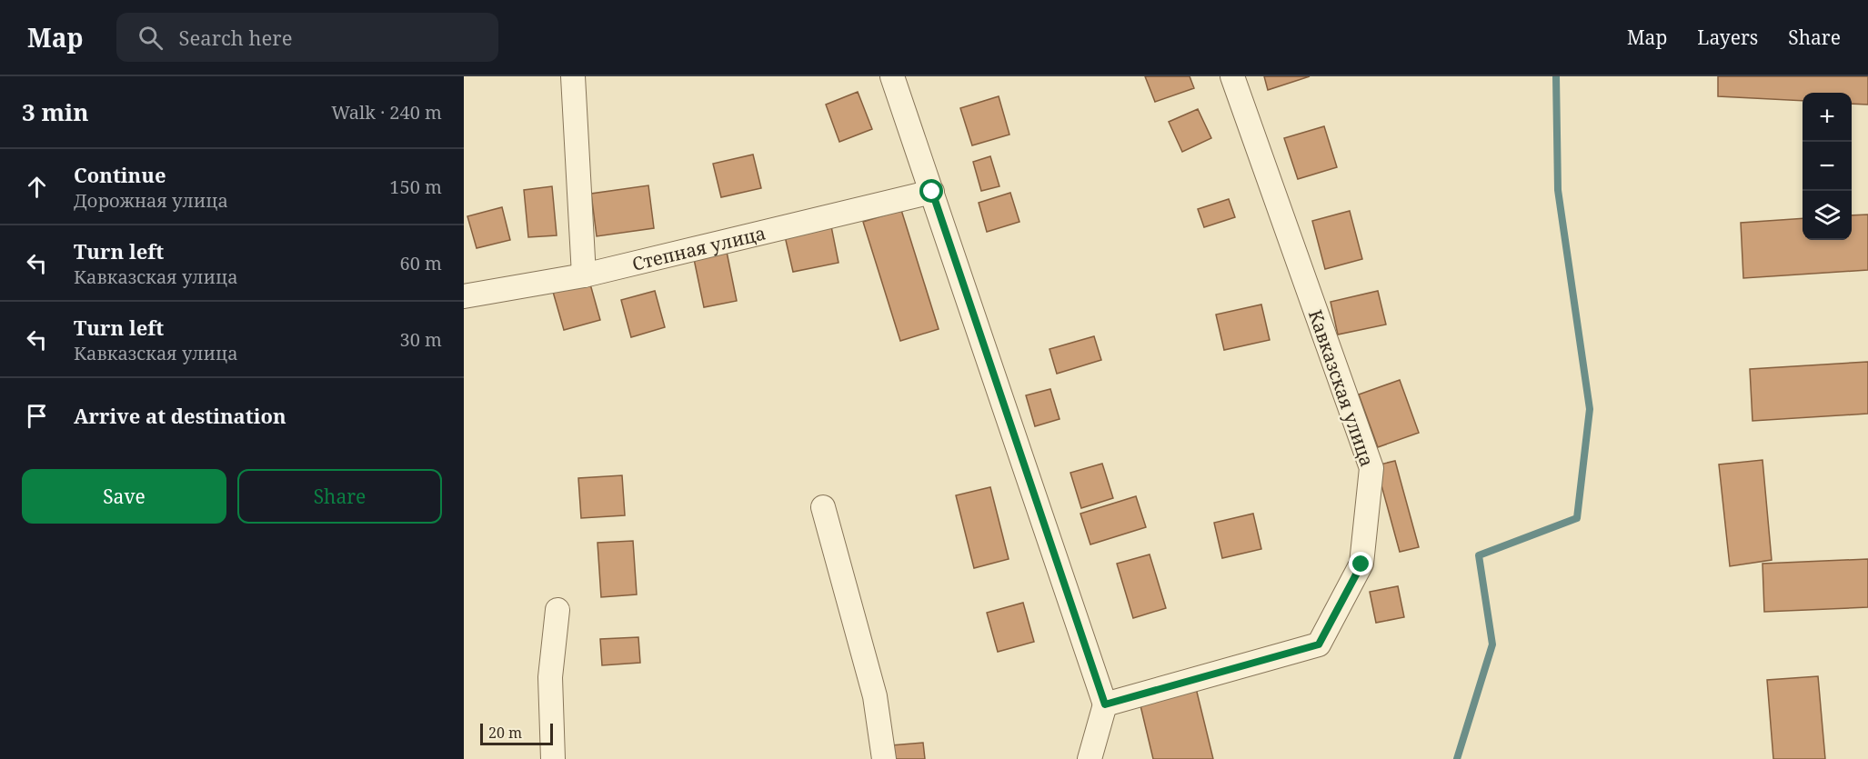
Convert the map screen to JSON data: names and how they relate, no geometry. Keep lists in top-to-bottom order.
{
  "streets": {
    "street": ["Степная улица", "Кавказская улица"]
  },
  "scale_bar": "20 m",
  "page": {
    "header": "Map",
    "search": "Search here",
    "nav": ["Map", "Layers", "Share"],
    "heading": ["3 min", "Walk · 240 m"],
    "map_buttons": ["+", "−"],
    "list": [
      ["Continue", "Дорожная улица", "150 m"],
      ["Turn left", "Кавказская улица", "60 m"],
      ["Turn left", "Кавказская улица", "30 m"],
      "Arrive at destination"
    ],
    "buttons": ["Save", "Share"],
    "scale": "20 m"
  }
}
